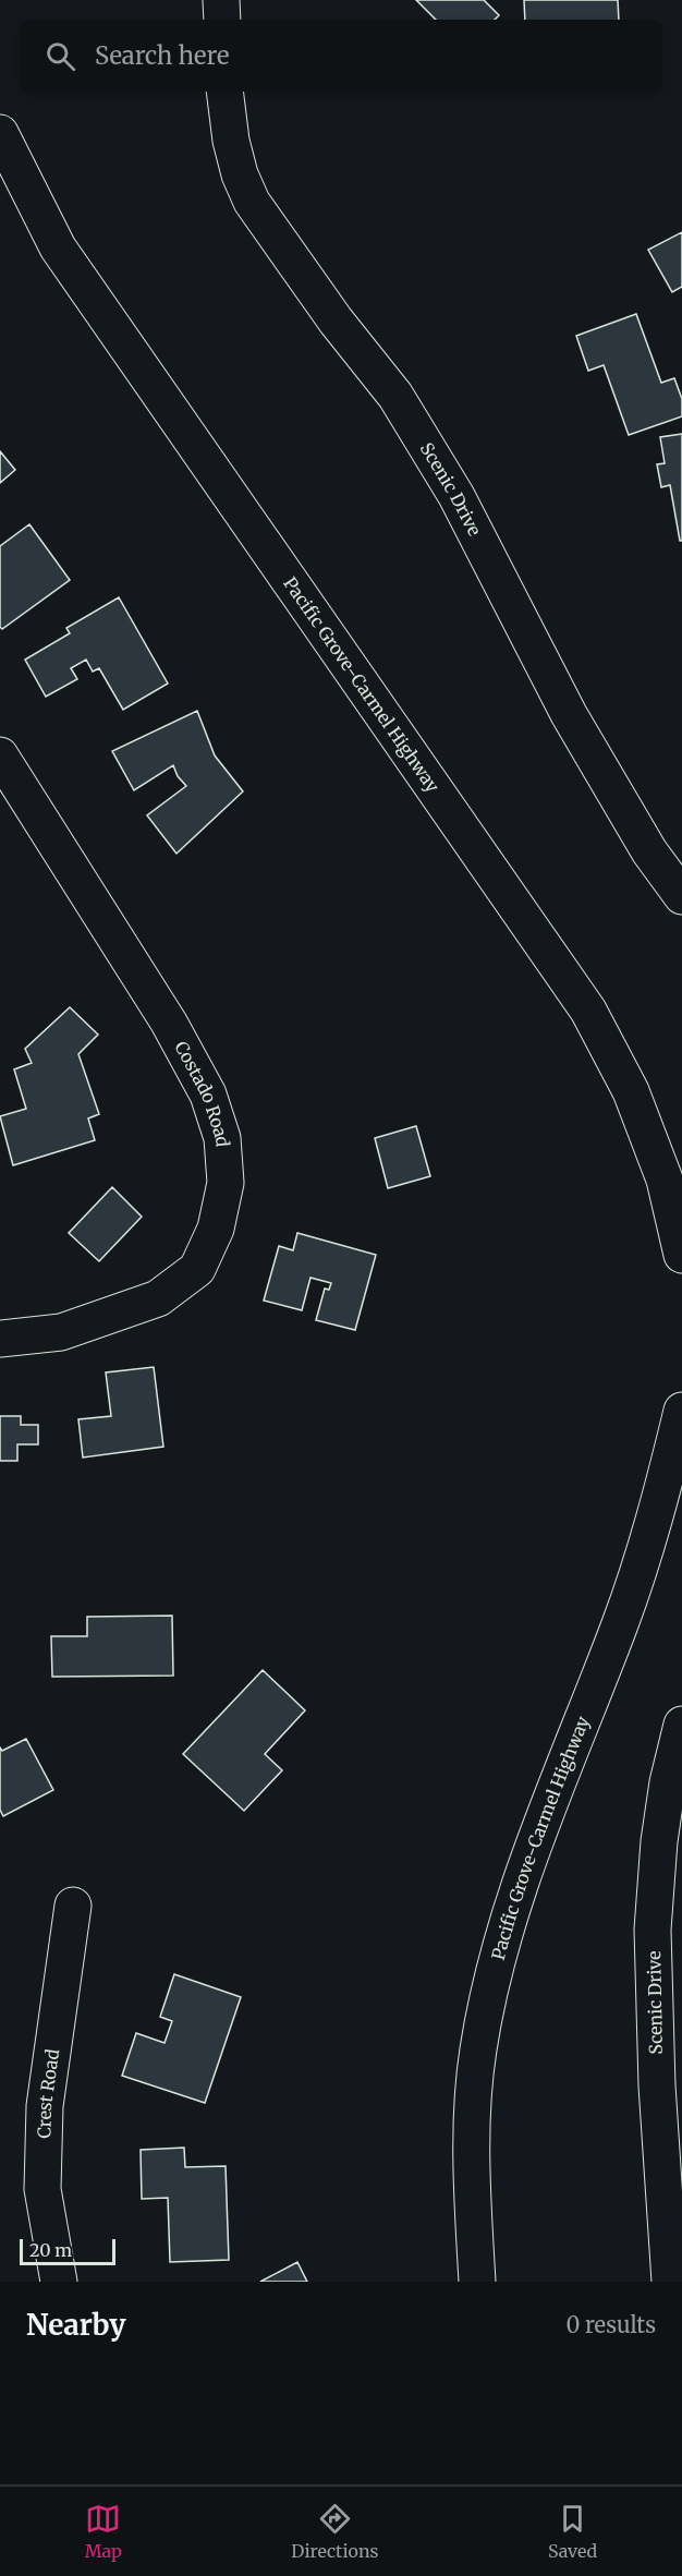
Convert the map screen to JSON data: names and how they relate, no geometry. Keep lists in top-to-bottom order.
{
  "streets": {
    "street": [
      "Scenic Drive",
      "Pacific Grove-Carmel Highway",
      "Costado Road",
      "Crest Road"
    ]
  },
  "scale_bar": "20 m",
  "page": {
    "search": "Search here",
    "scale": "20 m",
    "heading": ["Nearby", "0 results"],
    "nav": ["Map", "Directions", "Saved"]
  }
}
